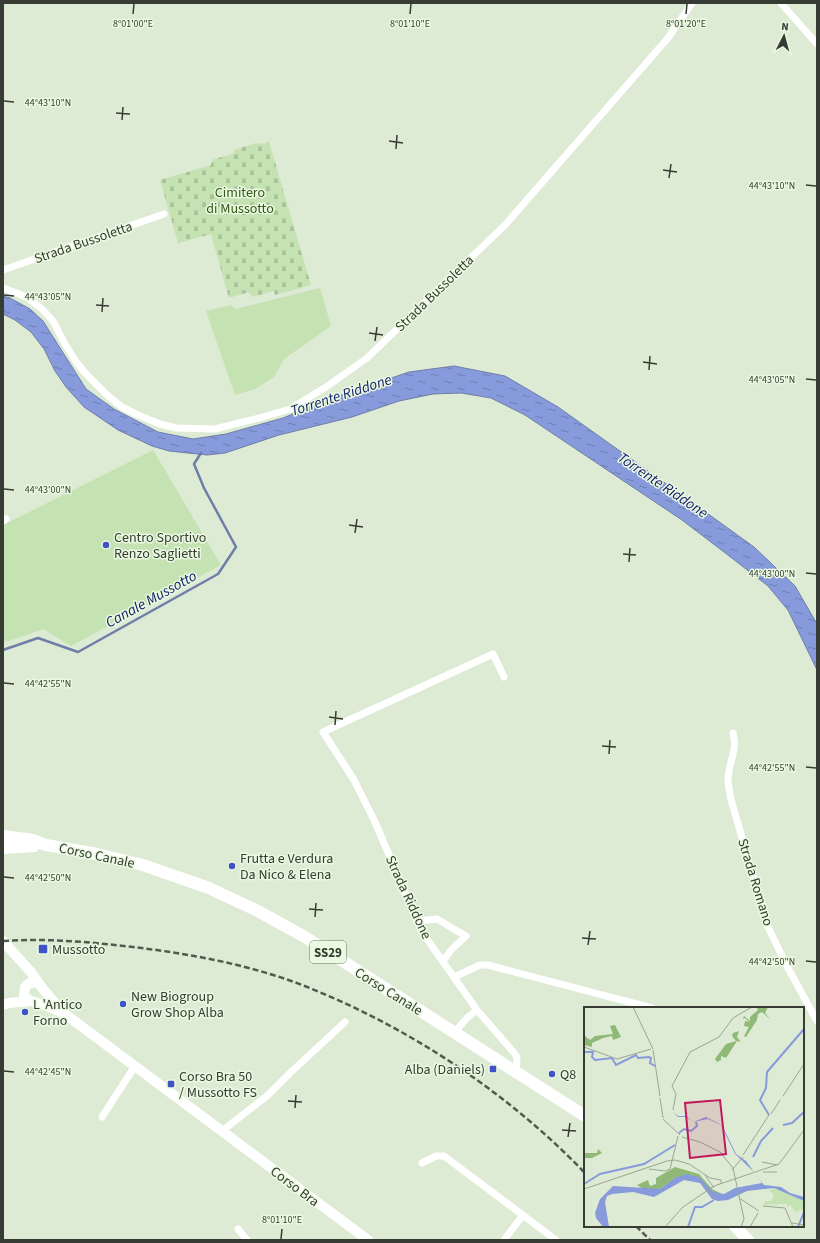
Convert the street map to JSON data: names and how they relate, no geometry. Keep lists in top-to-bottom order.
{
  "streets": {
    "main road": ["Corso Canale", "SS29"],
    "street": [
      "Strada Bussoletta",
      "Strada Romano",
      "Strada Riddone",
      "Corso Bra"
    ]
  },
  "crossings": [
    ["Corso Canale", "Strada Riddone"]
  ],
  "water": ["Torrente Riddone", "Canale Mussotto"],
  "parks": ["Cimitero di Mussotto"],
  "places": {
    "other": [
      "Centro Sportivo Renzo Saglietti",
      "Frutta e Verdura Da Nico & Elena",
      "New Biogroup Grow Shop Alba",
      "L 'Antico Forno",
      "Q8"
    ],
    "transit": ["Mussotto", "Alba (Daniels)", "Corso Bra 50 / Mussotto FS"]
  },
  "north": "top",
  "coordinates": [
    "8°01'00\"E",
    "8°01'10\"E",
    "8°01'20\"E",
    "44°43'10\"N",
    "44°43'05\"N",
    "44°43'00\"N",
    "44°42'55\"N",
    "44°42'50\"N",
    "44°42'45\"N"
  ]
}
